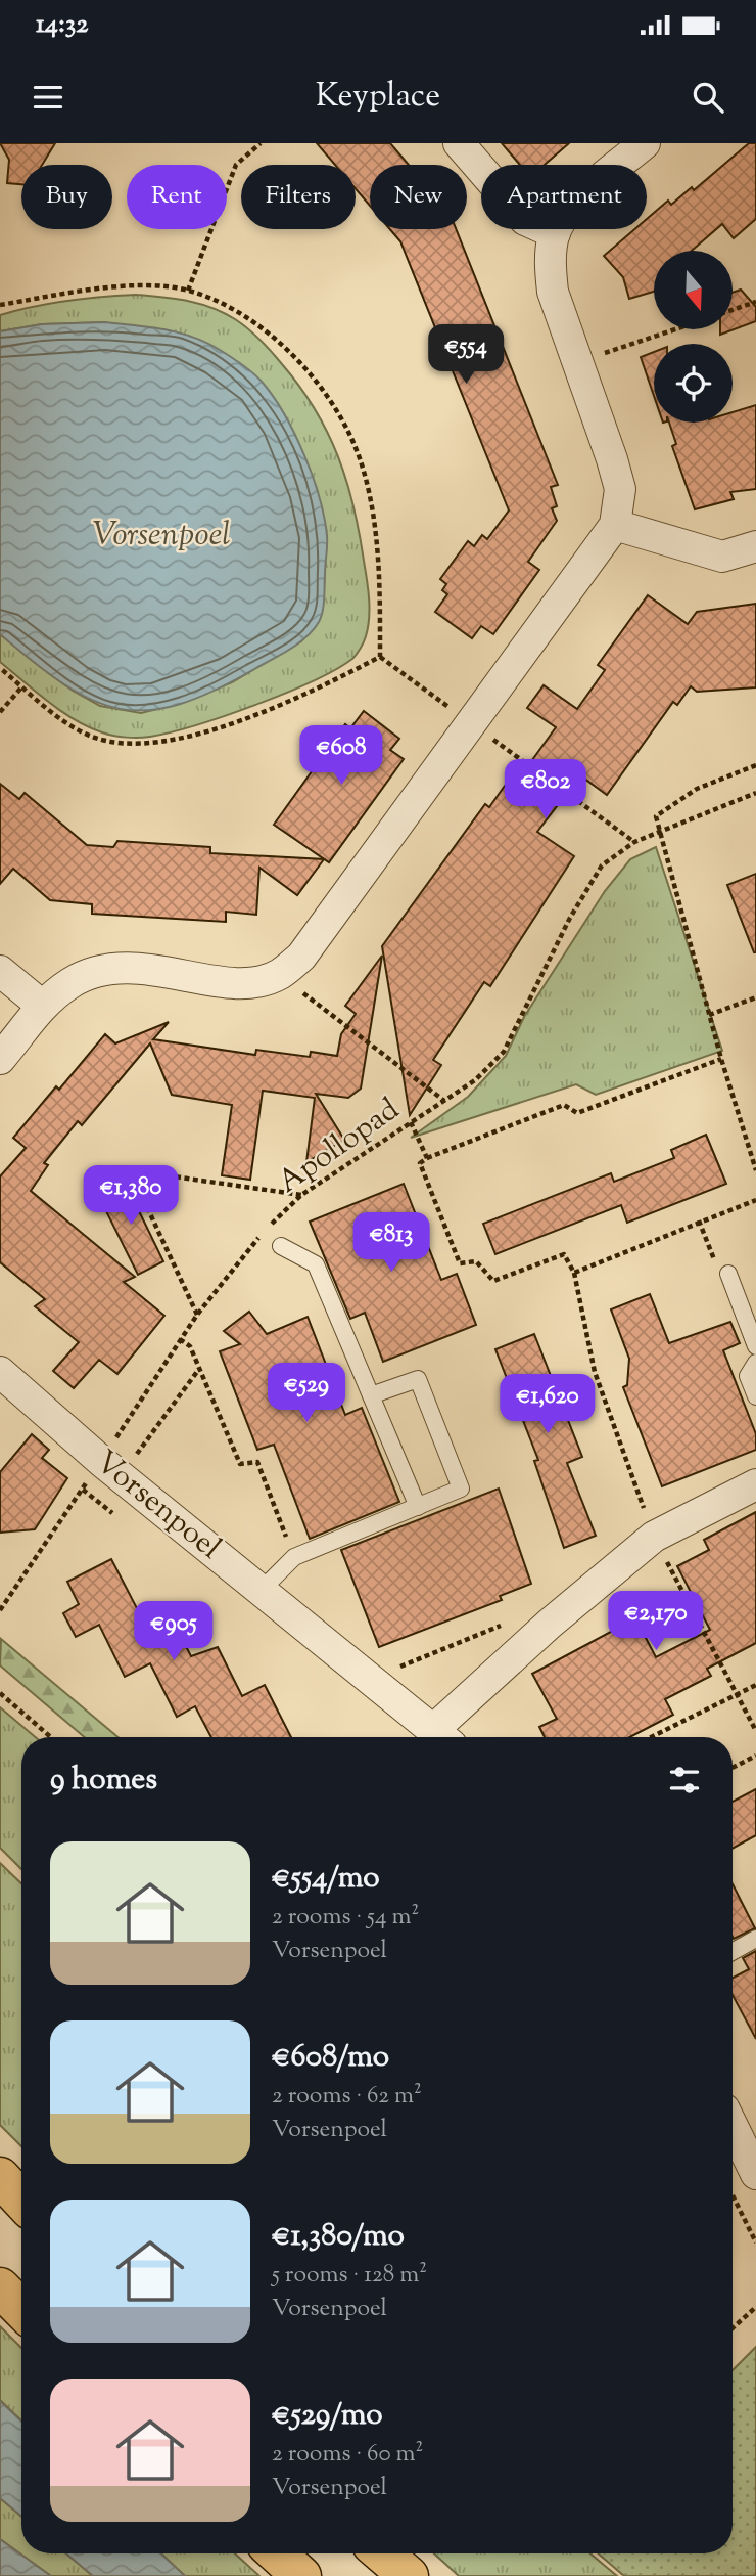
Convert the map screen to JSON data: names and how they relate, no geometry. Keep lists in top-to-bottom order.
{
  "streets": {
    "street": ["Vorsenpoel"],
    "path": ["Apollopad"]
  },
  "crossings": [
    ["Apollopad", "Vorsenpoel"]
  ],
  "water": ["Vorsenpoel"],
  "north": "bottom",
  "page": {
    "status": "14:32",
    "header": "Keyplace",
    "chip": [
      "Buy",
      "Rent",
      "Filters",
      "New",
      "Apartment"
    ],
    "price": [
      "€554",
      "€608",
      "€802",
      "€1,380",
      "€813",
      "€529",
      "€1,620",
      "€2,170",
      "€905"
    ],
    "heading": "9 homes",
    "list": [
      {
        "name": "€554/mo",
        "note": "2 rooms · 54 m² · Vorsenpoel"
      },
      {
        "name": "€608/mo",
        "note": "2 rooms · 62 m² · Vorsenpoel"
      },
      {
        "name": "€1,380/mo",
        "note": "5 rooms · 128 m² · Vorsenpoel"
      },
      {
        "name": "€529/mo",
        "note": "2 rooms · 60 m² · Vorsenpoel"
      }
    ]
  }
}
